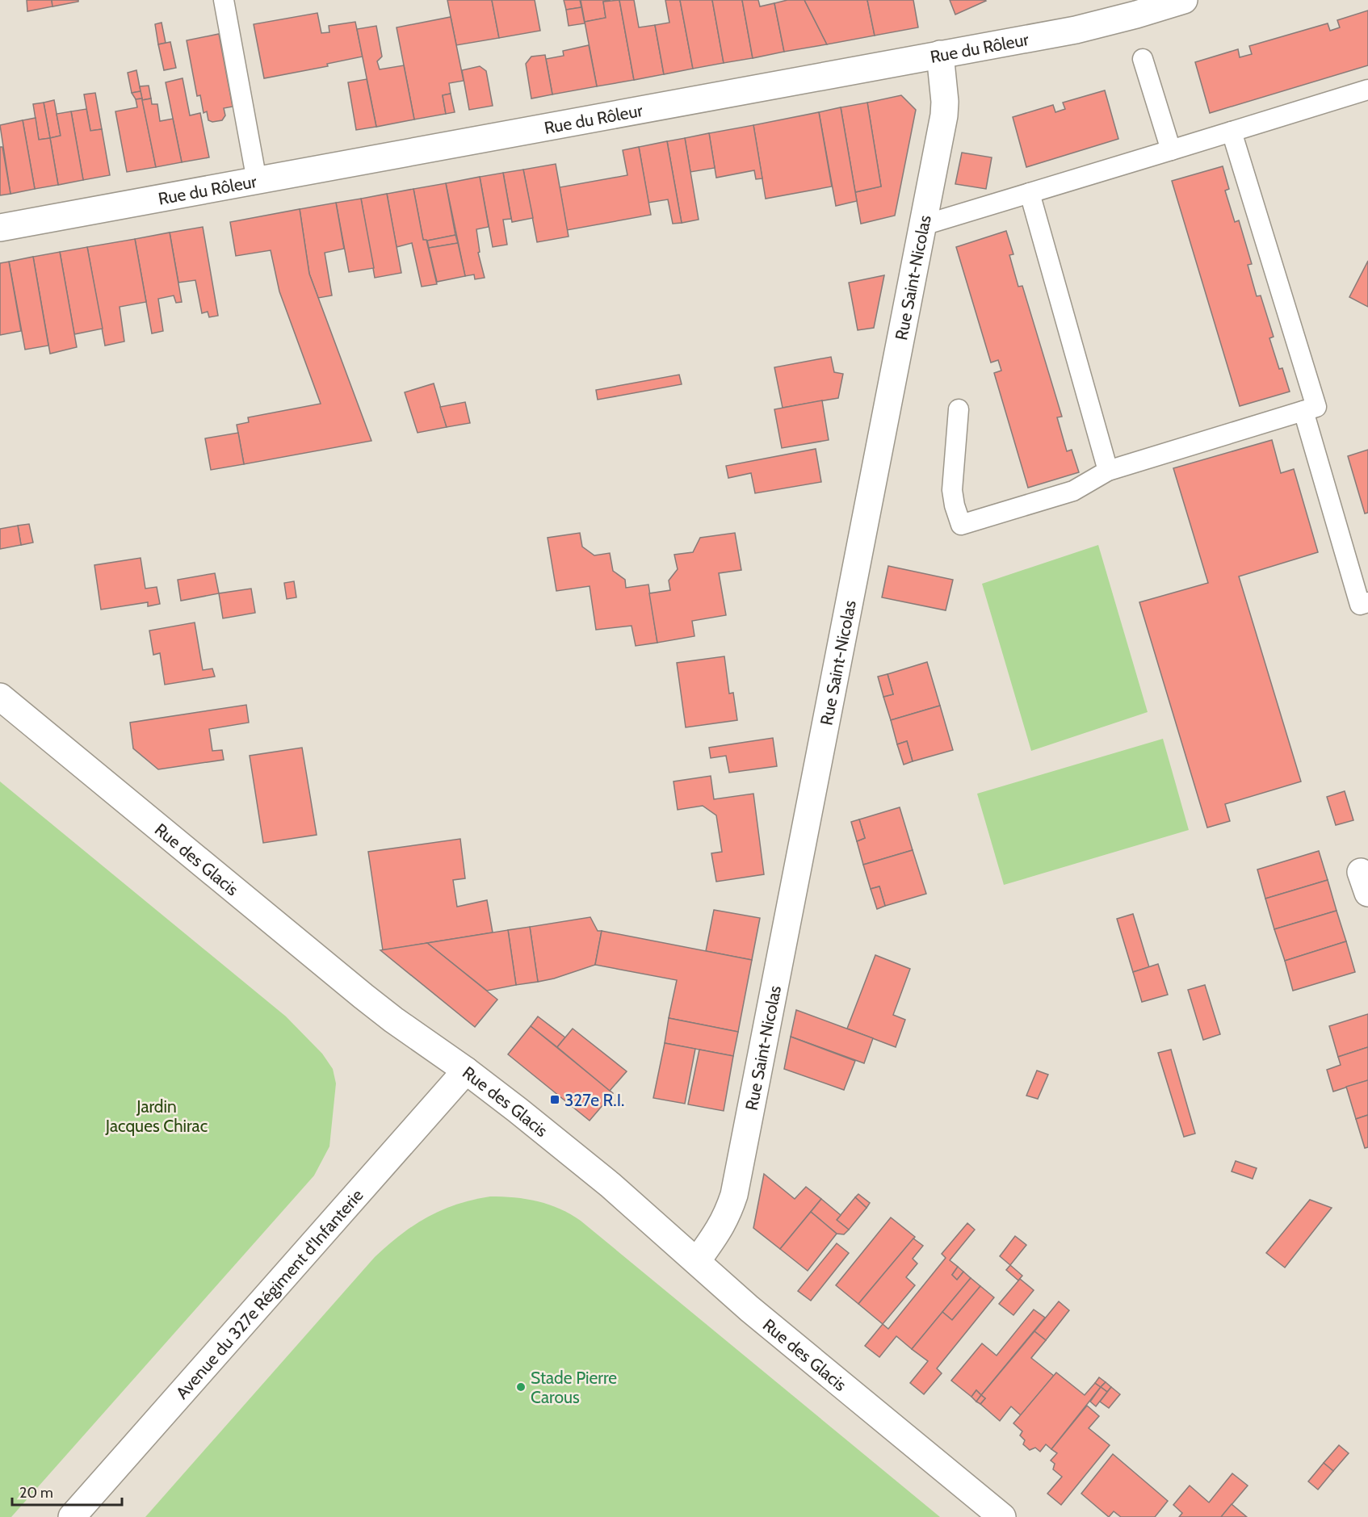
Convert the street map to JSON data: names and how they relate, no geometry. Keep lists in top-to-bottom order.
{
  "streets": {
    "street": [
      "Rue du Rôleur",
      "Rue Saint-Nicolas",
      "Rue des Glacis",
      "Avenue du 327e Régiment d'Infanterie"
    ]
  },
  "crossings": [
    ["Rue du Rôleur", "Rue Saint-Nicolas"],
    ["Rue Saint-Nicolas", "Rue des Glacis"],
    ["Rue des Glacis", "Avenue du 327e Régiment d'Infanterie"]
  ],
  "parks": ["Jardin Jacques Chirac"],
  "places": {
    "transit": ["327e R.I."],
    "other": ["Stade Pierre Carous"]
  },
  "scale_bar": "20 m"
}
